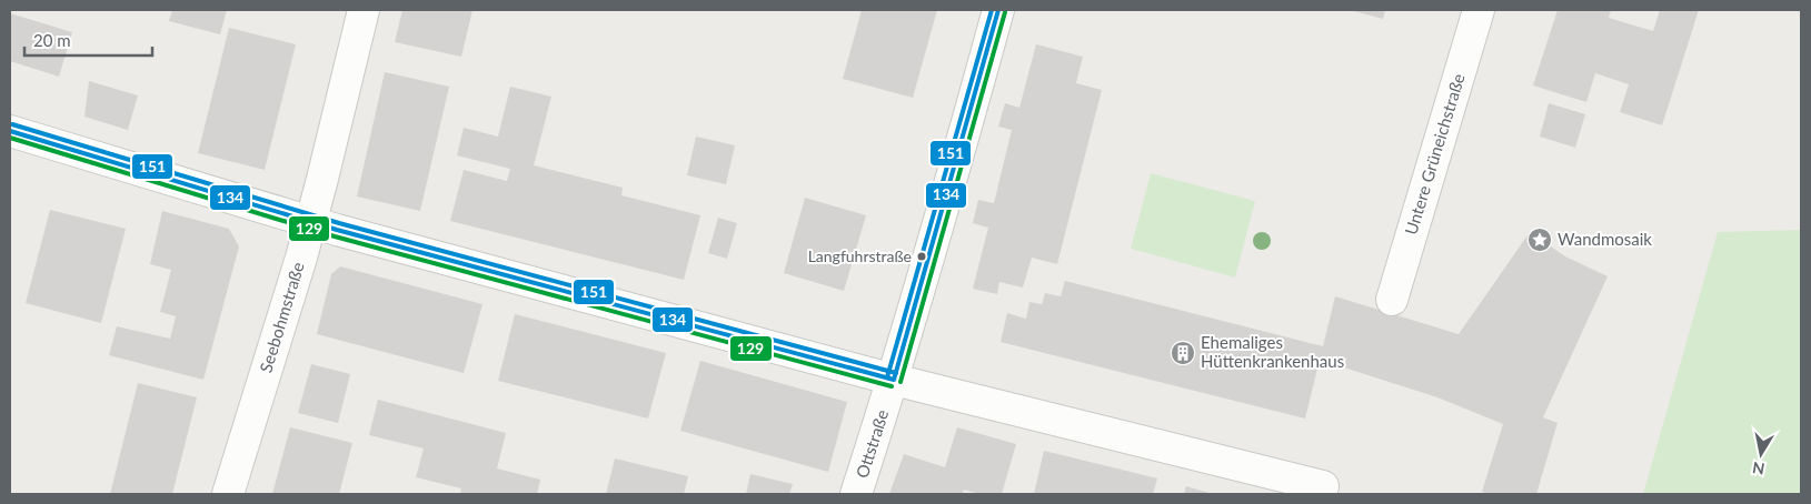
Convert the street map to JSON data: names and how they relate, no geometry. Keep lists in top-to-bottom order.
{
  "streets": {
    "street": ["Untere Grüneichstraße", "Seebohmstraße", "Ottstraße"]
  },
  "places": {
    "place": ["Wandmosaik"],
    "other": ["Langfuhrstraße"],
    "building": ["Ehemaliges Hüttenkrankenhaus"]
  },
  "lines": ["transit line 134", "transit line 151", "transit line 129"],
  "scale_bar": "20 m",
  "north": "bottom"
}
